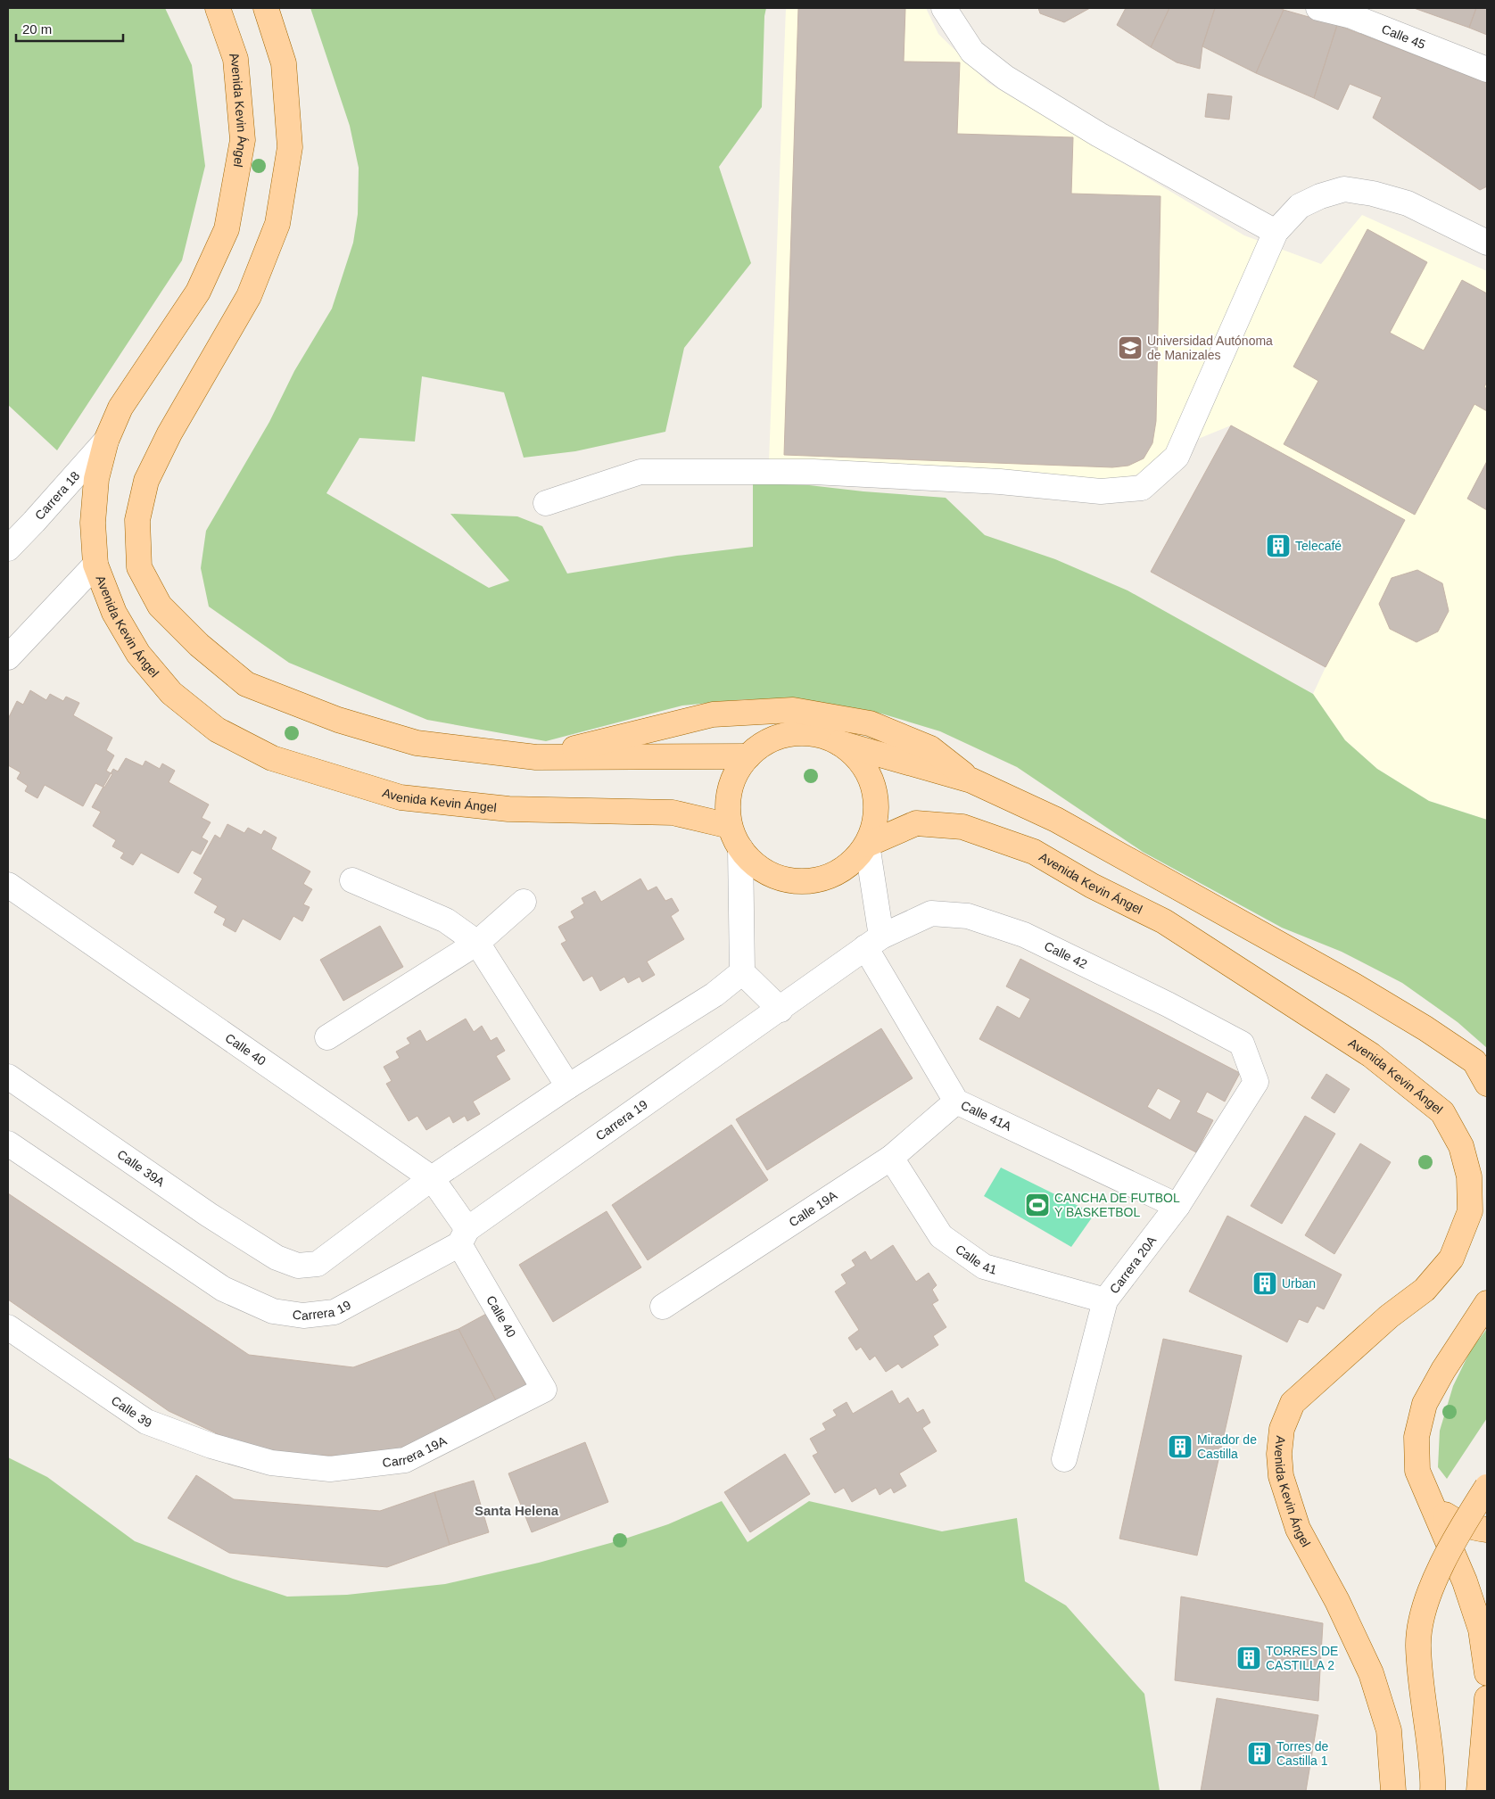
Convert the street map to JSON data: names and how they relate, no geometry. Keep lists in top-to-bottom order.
{
  "streets": {
    "main road": ["Avenida Kevin Ángel"],
    "street": [
      "Calle 45",
      "Carrera 18",
      "Calle 42",
      "Calle 40",
      "Calle 41A",
      "Carrera 19",
      "Calle 39A",
      "Calle 19A",
      "Calle 41",
      "Carrera 20A",
      "Calle 39",
      "Carrera 19A"
    ]
  },
  "crossings": [
    ["Avenida Kevin Ángel", "Carrera 18"],
    ["Calle 42", "Calle 41A"],
    ["Calle 42", "Carrera 19"],
    ["Calle 42", "Carrera 20A"],
    ["Calle 40", "Carrera 19"],
    ["Calle 40", "Calle 39A"],
    ["Calle 40", "Carrera 19A"],
    ["Calle 41A", "Carrera 19"],
    ["Calle 41A", "Calle 19A"],
    ["Calle 41A", "Carrera 20A"],
    ["Calle 19A", "Calle 41"],
    ["Calle 41", "Carrera 20A"],
    ["Calle 39", "Carrera 19A"]
  ],
  "districts": ["Santa Helena"],
  "places": {
    "school or university": ["Universidad Autónoma de Manizales"],
    "building": [
      "Telecafé",
      "Urban",
      "Mirador de Castilla",
      "TORRES DE CASTILLA 2",
      "Torres de Castilla 1"
    ],
    "sports": ["CANCHA DE FUTBOL Y BASKETBOL"]
  },
  "scale_bar": "20 m"
}
